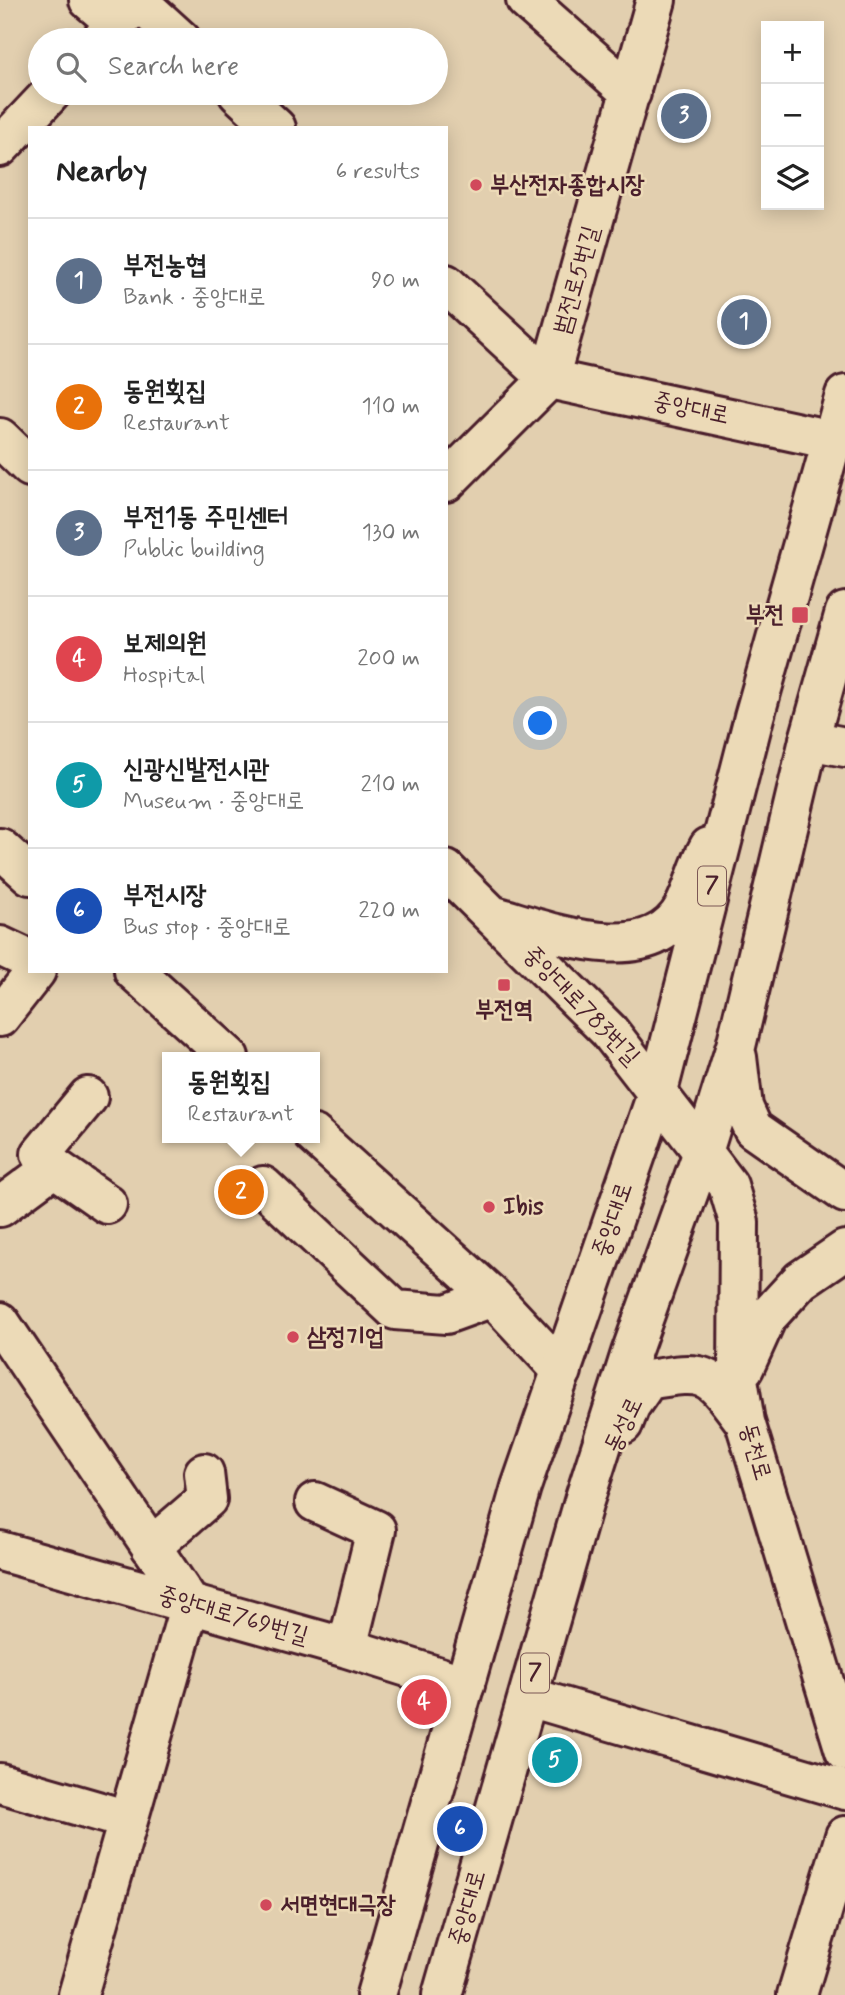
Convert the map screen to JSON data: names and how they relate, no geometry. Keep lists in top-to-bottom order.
{
  "streets": {
    "main road": [
      "범전로5번길",
      "중앙대로",
      "7",
      "중앙대로783번길",
      "동성로",
      "동천로",
      "중앙대로769번길"
    ]
  },
  "crossings": [
    ["범전로5번길", "중앙대로"],
    ["중앙대로", "중앙대로783번길"],
    ["중앙대로", "동성로"],
    ["중앙대로", "동천로"],
    ["중앙대로", "중앙대로769번길"],
    ["중앙대로783번길", "동천로"],
    ["동성로", "동천로"]
  ],
  "places": {
    "other": [
      "부산전자종합시장",
      "Ibis",
      "삼정기업",
      "서면현대극장"
    ],
    "transit": ["부전", "부전역"]
  },
  "page": {
    "map_buttons": ["+", "−"],
    "search": "Search here",
    "pins": [
      "3",
      "1",
      "2",
      "4",
      "5",
      "6"
    ],
    "heading": ["Nearby", "6 results"],
    "list": [
      {
        "mark": "1",
        "name": "부전농협",
        "note": "Bank · 중앙대로",
        "value": "90 m"
      },
      {
        "mark": "2",
        "name": "동원횟집",
        "note": "Restaurant",
        "value": "110 m"
      },
      {
        "mark": "3",
        "name": "부전1동 주민센터",
        "note": "Public building",
        "value": "130 m"
      },
      {
        "mark": "4",
        "name": "보제의원",
        "note": "Hospital",
        "value": "200 m"
      },
      {
        "mark": "5",
        "name": "신광신발전시관",
        "note": "Museum · 중앙대로",
        "value": "210 m"
      },
      {
        "mark": "6",
        "name": "부전시장",
        "note": "Bus stop · 중앙대로",
        "value": "220 m"
      }
    ],
    "popup": ["동원횟집", "Restaurant"]
  }
}
